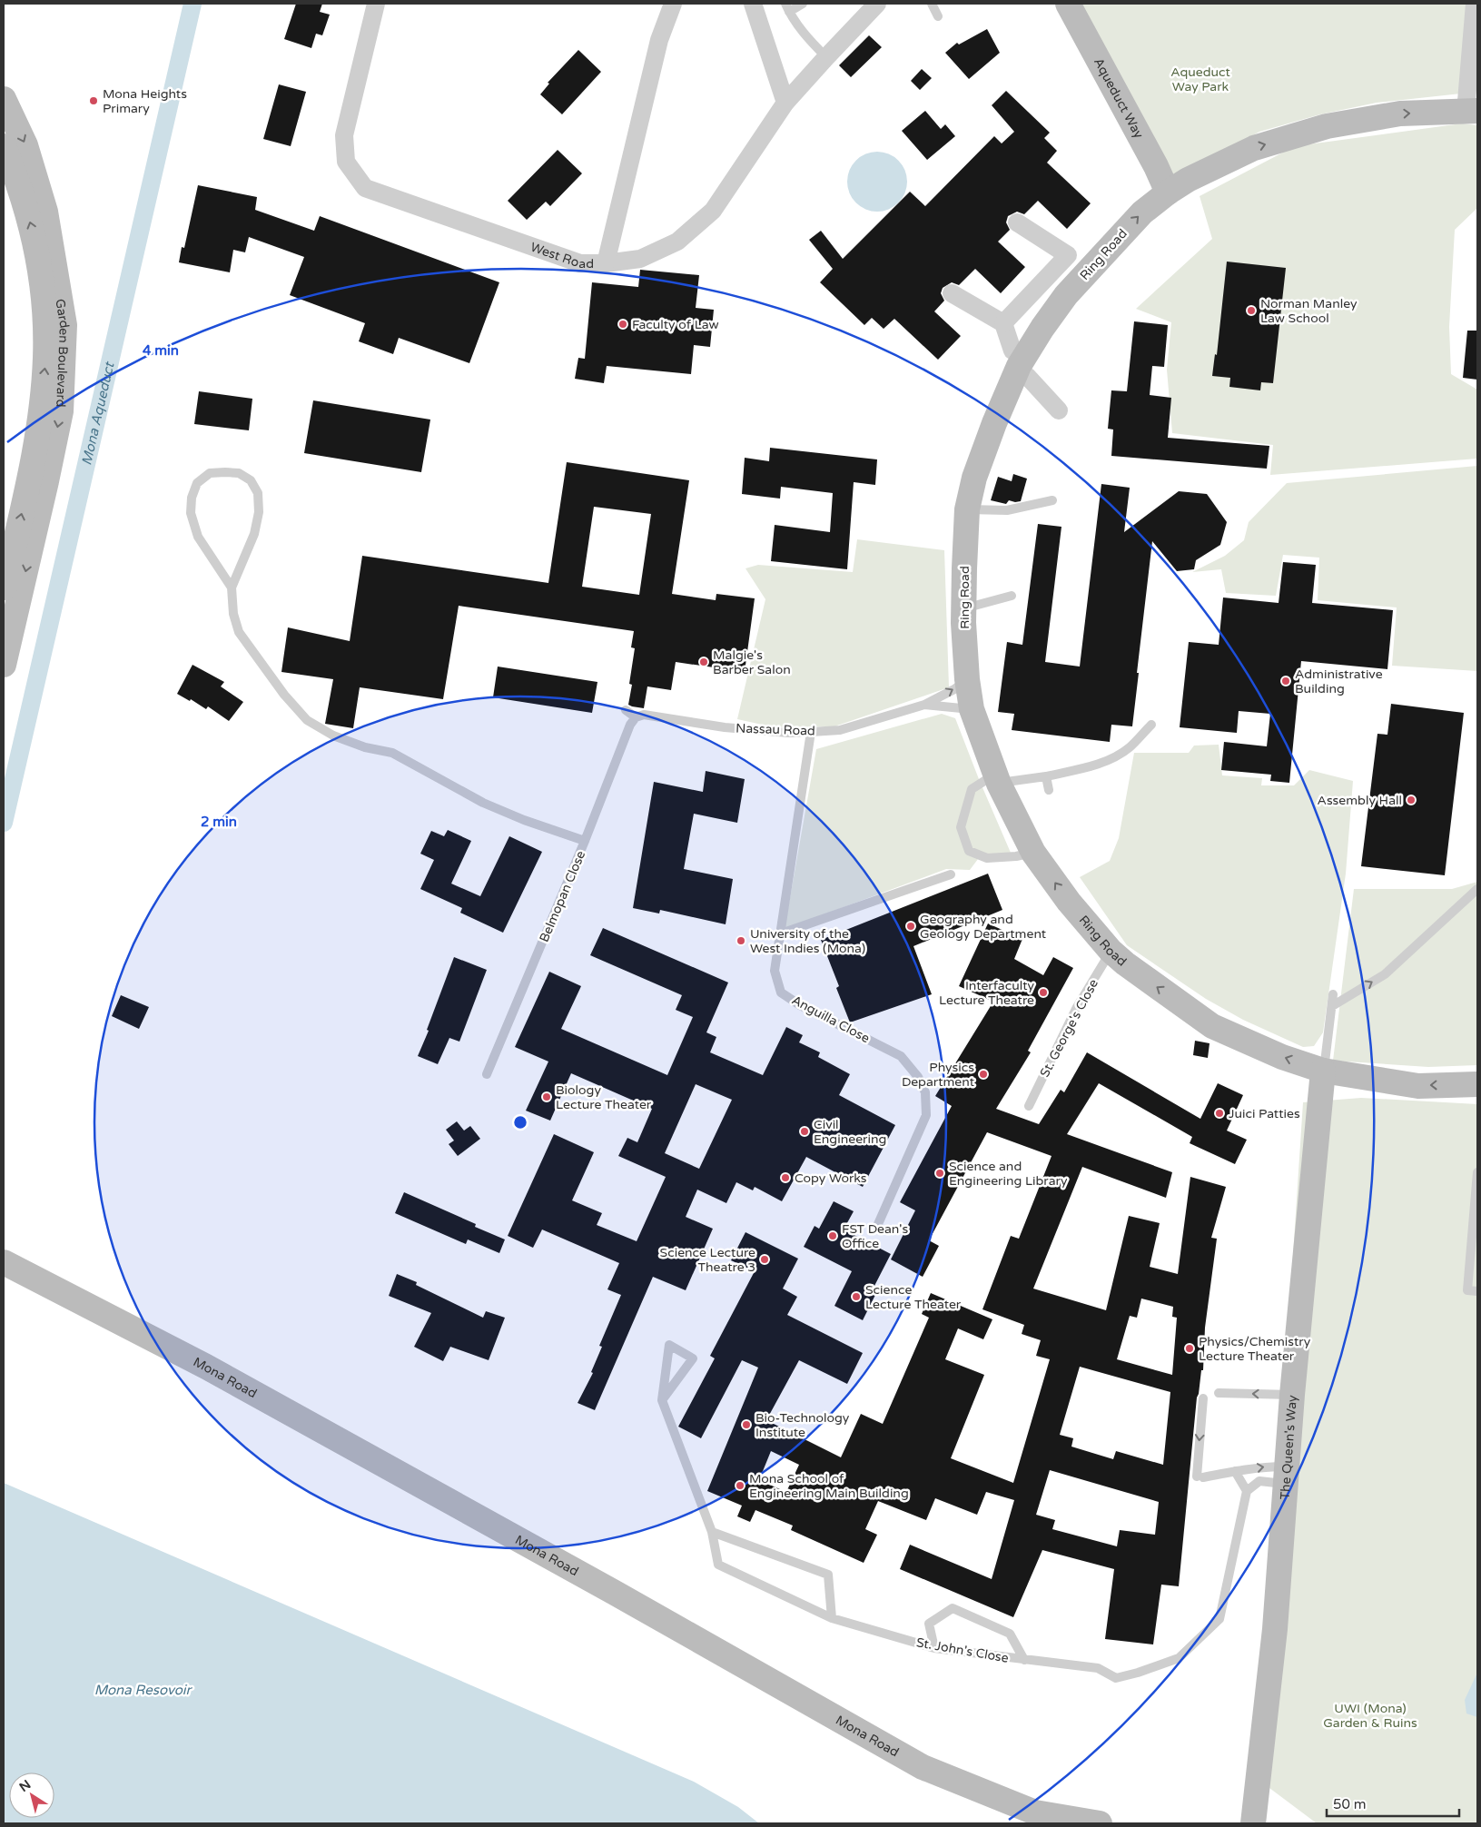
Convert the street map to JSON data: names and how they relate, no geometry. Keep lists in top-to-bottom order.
{
  "streets": {
    "street": [
      "Aqueduct Way",
      "West Road",
      "Ring Road",
      "Garden Boulevard",
      "Mona Road",
      "The Queen's Way"
    ],
    "lane": [
      "Nassau Road",
      "Belmopan Close",
      "Anguilla Close",
      "St. George's Close",
      "St. John's Close"
    ]
  },
  "crossings": [
    ["Aqueduct Way", "Ring Road"],
    ["Ring Road", "St. George's Close"],
    ["Ring Road", "The Queen's Way"],
    ["Nassau Road", "Belmopan Close"],
    ["Nassau Road", "Anguilla Close"]
  ],
  "water": ["Mona Aqueduct", "Mona Resovoir"],
  "parks": ["Aqueduct Way Park", "UWI (Mona) Garden & Ruins"],
  "places": [
    "Mona Heights Primary",
    "Norman Manley Law School",
    "Faculty of Law",
    "Malgie's Barber Salon",
    "Administrative Building",
    "Assembly Hall",
    "Geography and Geology Department",
    "University of the West Indies (Mona)",
    "Interfaculty Lecture Theatre",
    "Physics Department",
    "Biology Lecture Theater",
    "Juici Patties",
    "Civil Engineering",
    "Science and Engineering Library",
    "Copy Works",
    "FST Dean's Office",
    "Science Lecture Theatre 3",
    "Science Lecture Theater",
    "Physics/Chemistry Lecture Theater",
    "Bio-Technology Institute",
    "Mona School of Engineering Main Building"
  ],
  "scale_bar": "50 m",
  "north": "top left",
  "rings": ["4 min", "2 min"]
}
